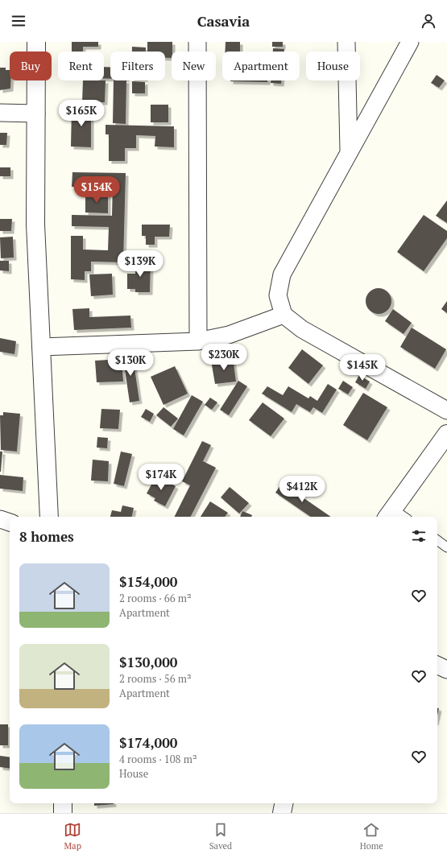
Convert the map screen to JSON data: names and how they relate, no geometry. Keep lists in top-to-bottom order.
{
  "page": {
    "header": "Casavia",
    "chip": [
      "Buy",
      "Rent",
      "Filters",
      "New",
      "Apartment",
      "House"
    ],
    "price": [
      "$165K",
      "$154K",
      "$139K",
      "$230K",
      "$130K",
      "$145K",
      "$174K",
      "$412K"
    ],
    "heading": "8 homes",
    "list": [
      {
        "name": "$154,000",
        "note": "2 rooms · 66 m² · Apartment"
      },
      {
        "name": "$130,000",
        "note": "2 rooms · 56 m² · Apartment"
      },
      {
        "name": "$174,000",
        "note": "4 rooms · 108 m² · House"
      }
    ],
    "tabs": ["Map", "Saved", "Home"]
  }
}
